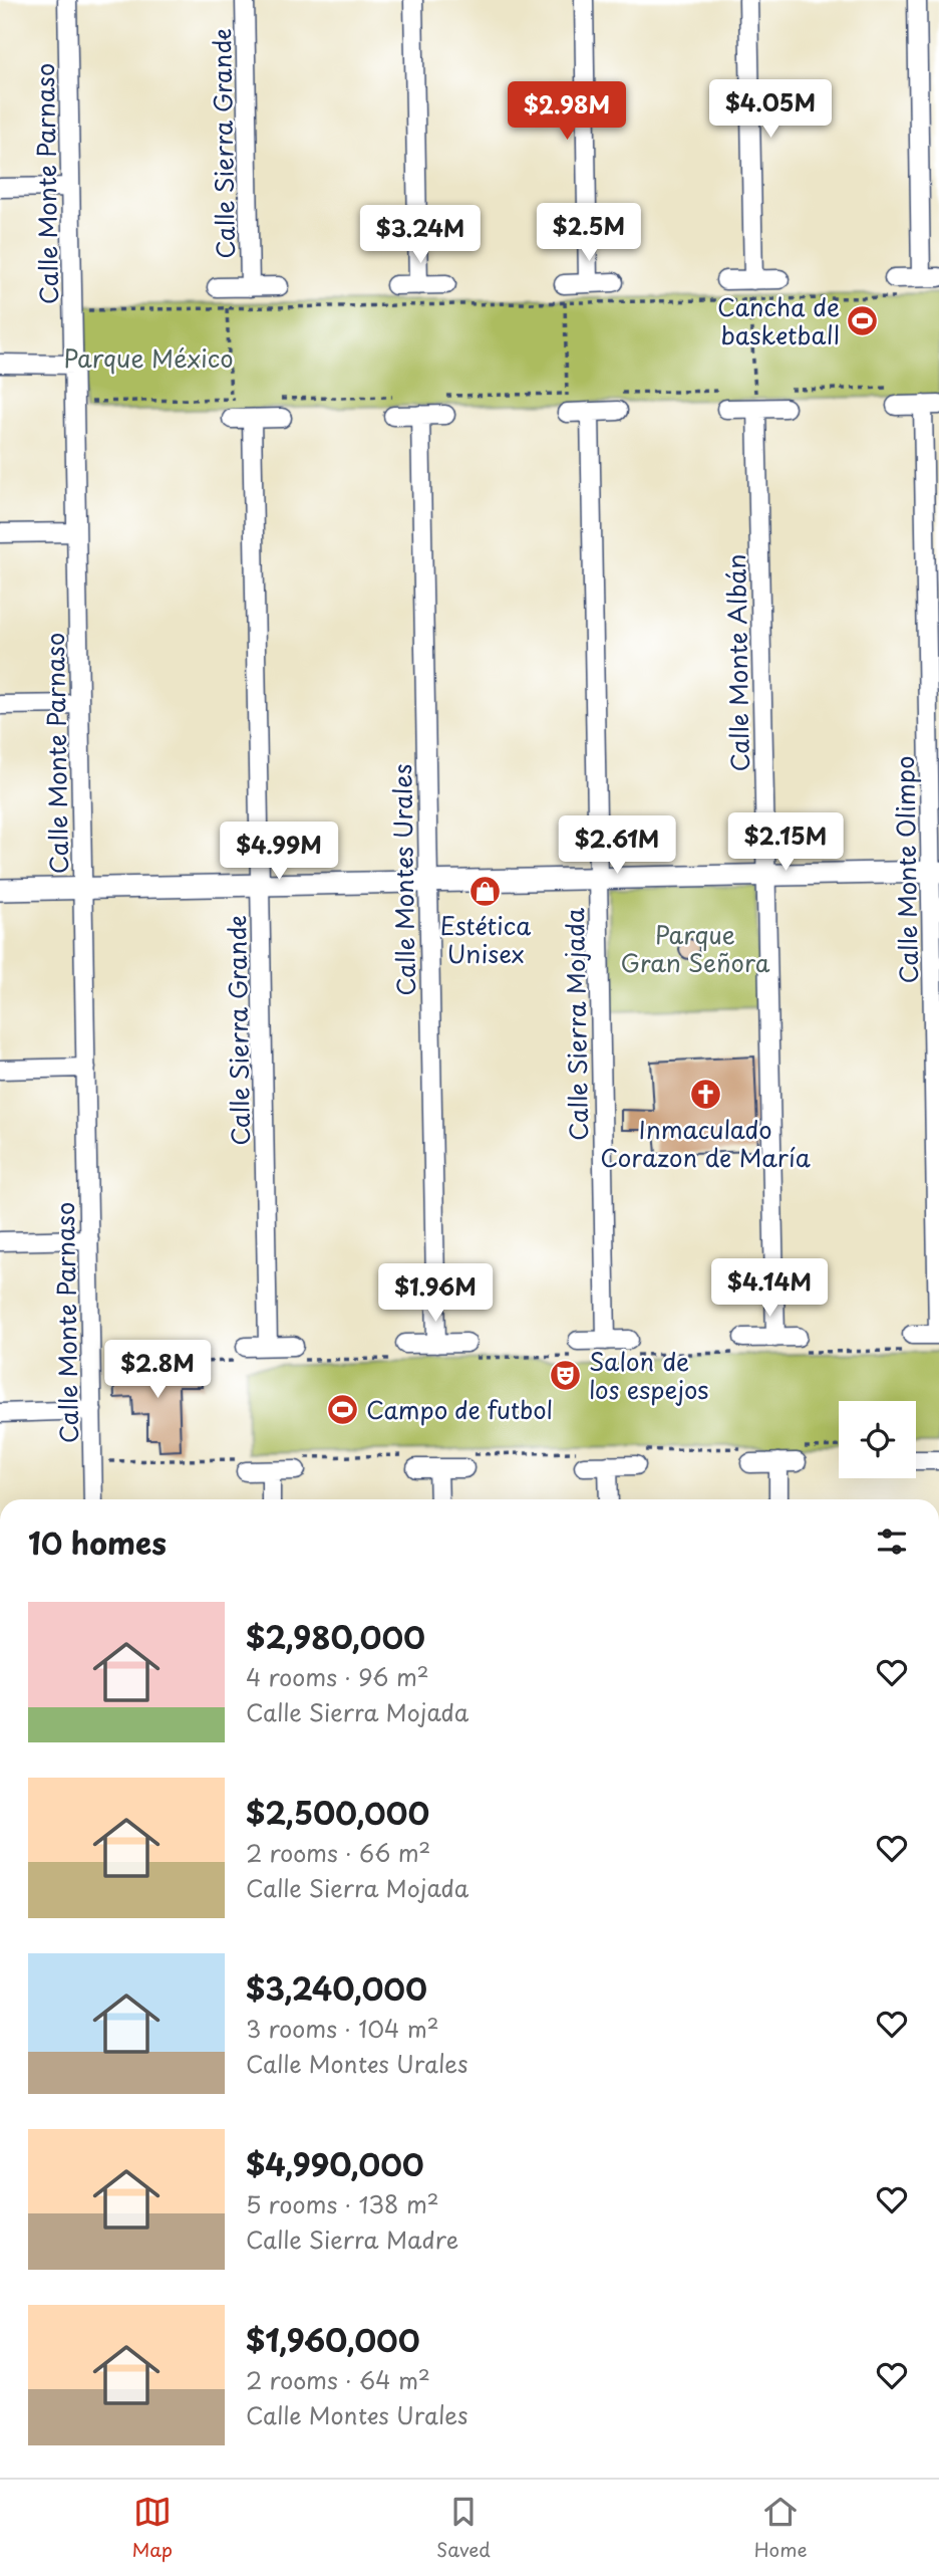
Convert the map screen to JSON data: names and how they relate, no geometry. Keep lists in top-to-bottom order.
{
  "streets": {
    "street": [
      "Calle Sierra Grande",
      "Calle Monte Parnaso",
      "Calle Monte Albán",
      "Calle Monte Olimpo",
      "Calle Montes Urales",
      "Calle Sierra Mojada"
    ]
  },
  "parks": ["Parque México", "Parque Gran Señora"],
  "places": {
    "sports": ["Cancha de basketball", "Campo de futbol"],
    "shop": ["Estética Unisex"],
    "church": ["Inmaculado Corazon de María"],
    "theatre": ["Salon de los espejos"]
  },
  "page": {
    "price": [
      "$4.05M",
      "$2.98M",
      "$2.5M",
      "$3.24M",
      "$2.15M",
      "$2.61M",
      "$4.99M",
      "$4.14M",
      "$1.96M",
      "$2.8M"
    ],
    "heading": "10 homes",
    "list": [
      {
        "name": "$2,980,000",
        "note": "4 rooms · 96 m² · Calle Sierra Mojada"
      },
      {
        "name": "$2,500,000",
        "note": "2 rooms · 66 m² · Calle Sierra Mojada"
      },
      {
        "name": "$3,240,000",
        "note": "3 rooms · 104 m² · Calle Montes Urales"
      },
      {
        "name": "$4,990,000",
        "note": "5 rooms · 138 m² · Calle Sierra Madre"
      },
      {
        "name": "$1,960,000",
        "note": "2 rooms · 64 m² · Calle Montes Urales"
      }
    ],
    "tabs": ["Map", "Saved", "Home"]
  }
}
